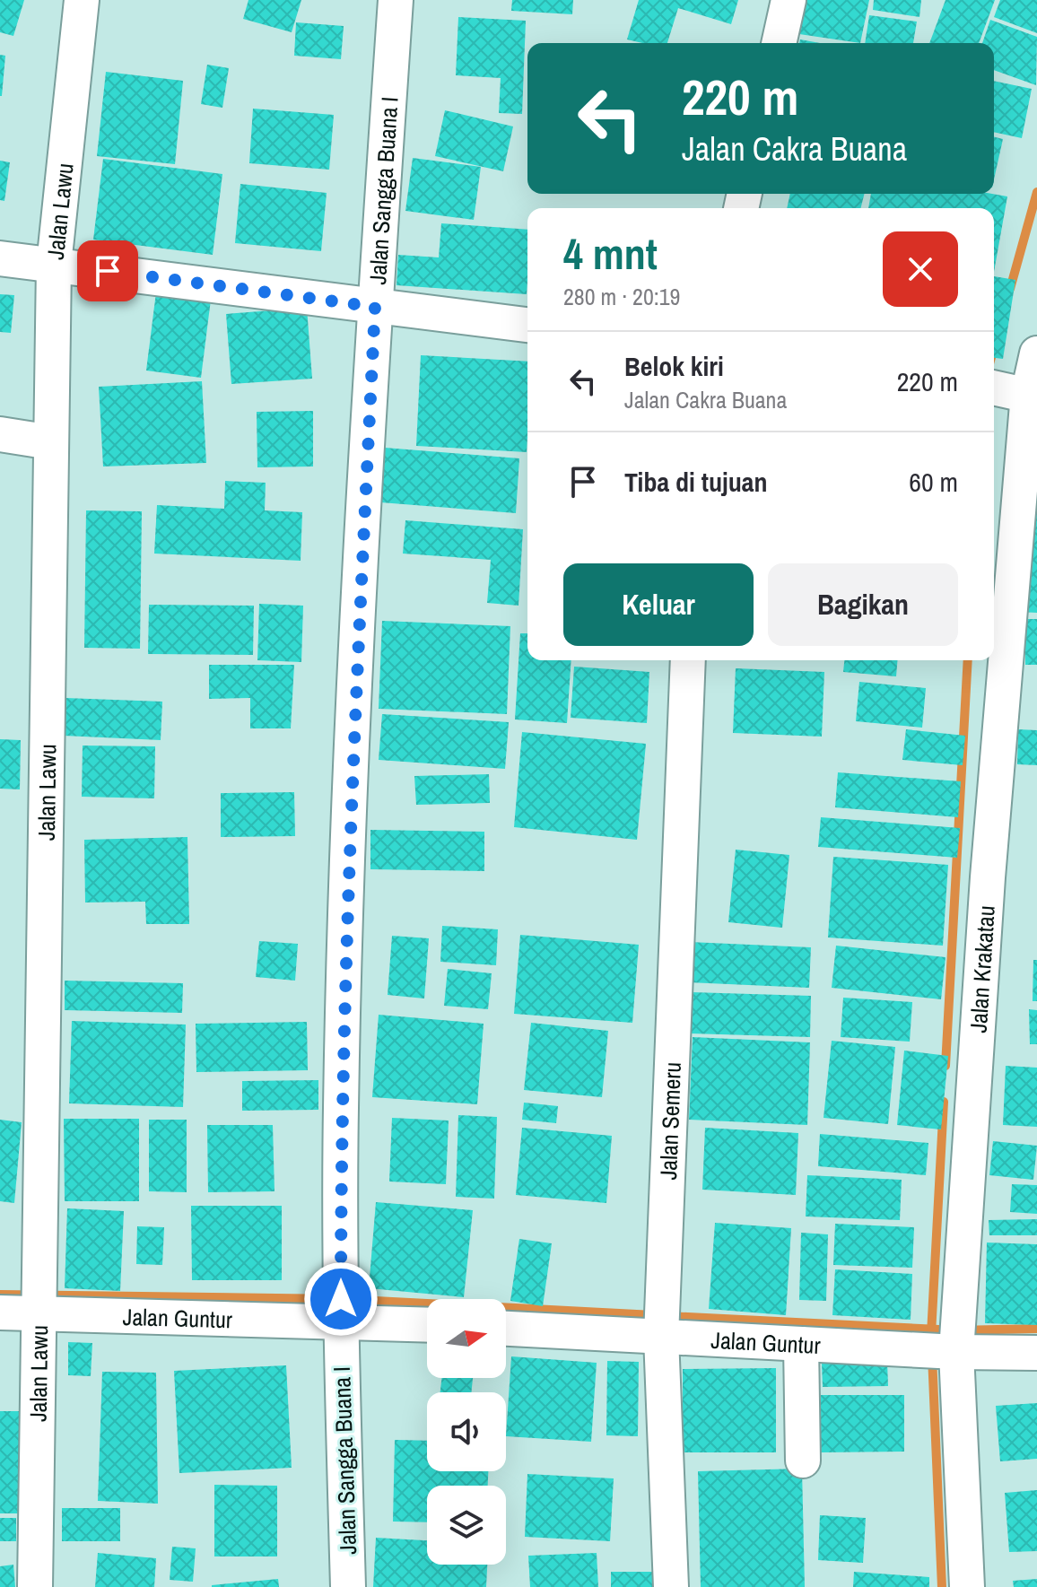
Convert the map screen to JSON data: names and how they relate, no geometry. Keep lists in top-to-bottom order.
{
  "streets": {
    "street": [
      "Jalan Sangga Buana I",
      "Jalan Lawu",
      "Jalan Krakatau",
      "Jalan Semeru",
      "Jalan Guntur"
    ]
  },
  "crossings": [
    ["Jalan Sangga Buana I", "Jalan Guntur"],
    ["Jalan Lawu", "Jalan Guntur"],
    ["Jalan Krakatau", "Jalan Guntur"],
    ["Jalan Semeru", "Jalan Guntur"]
  ],
  "north": "right",
  "page": {
    "turn": ["220 m", "Jalan Cakra Buana"],
    "heading": ["4 mnt", "280 m · 20:19"],
    "list": [
      {
        "name": "Belok kiri",
        "note": "Jalan Cakra Buana",
        "value": "220 m"
      },
      {
        "name": "Tiba di tujuan",
        "value": "60 m"
      }
    ],
    "buttons": ["Keluar", "Bagikan"]
  }
}
